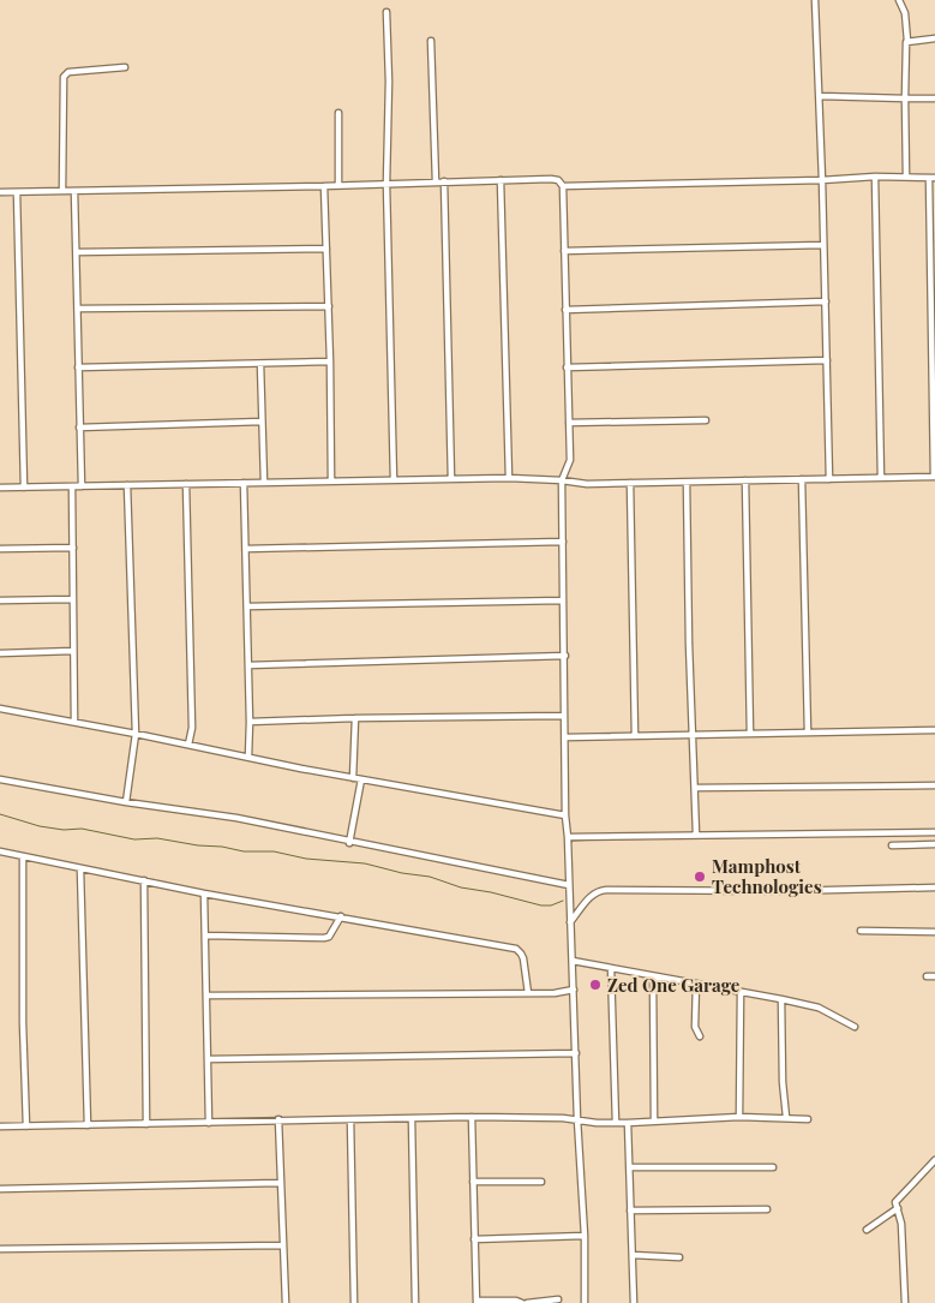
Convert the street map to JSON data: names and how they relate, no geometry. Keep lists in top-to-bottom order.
{
  "places": ["Mamphost Technologies", "Zed One Garage"]
}
